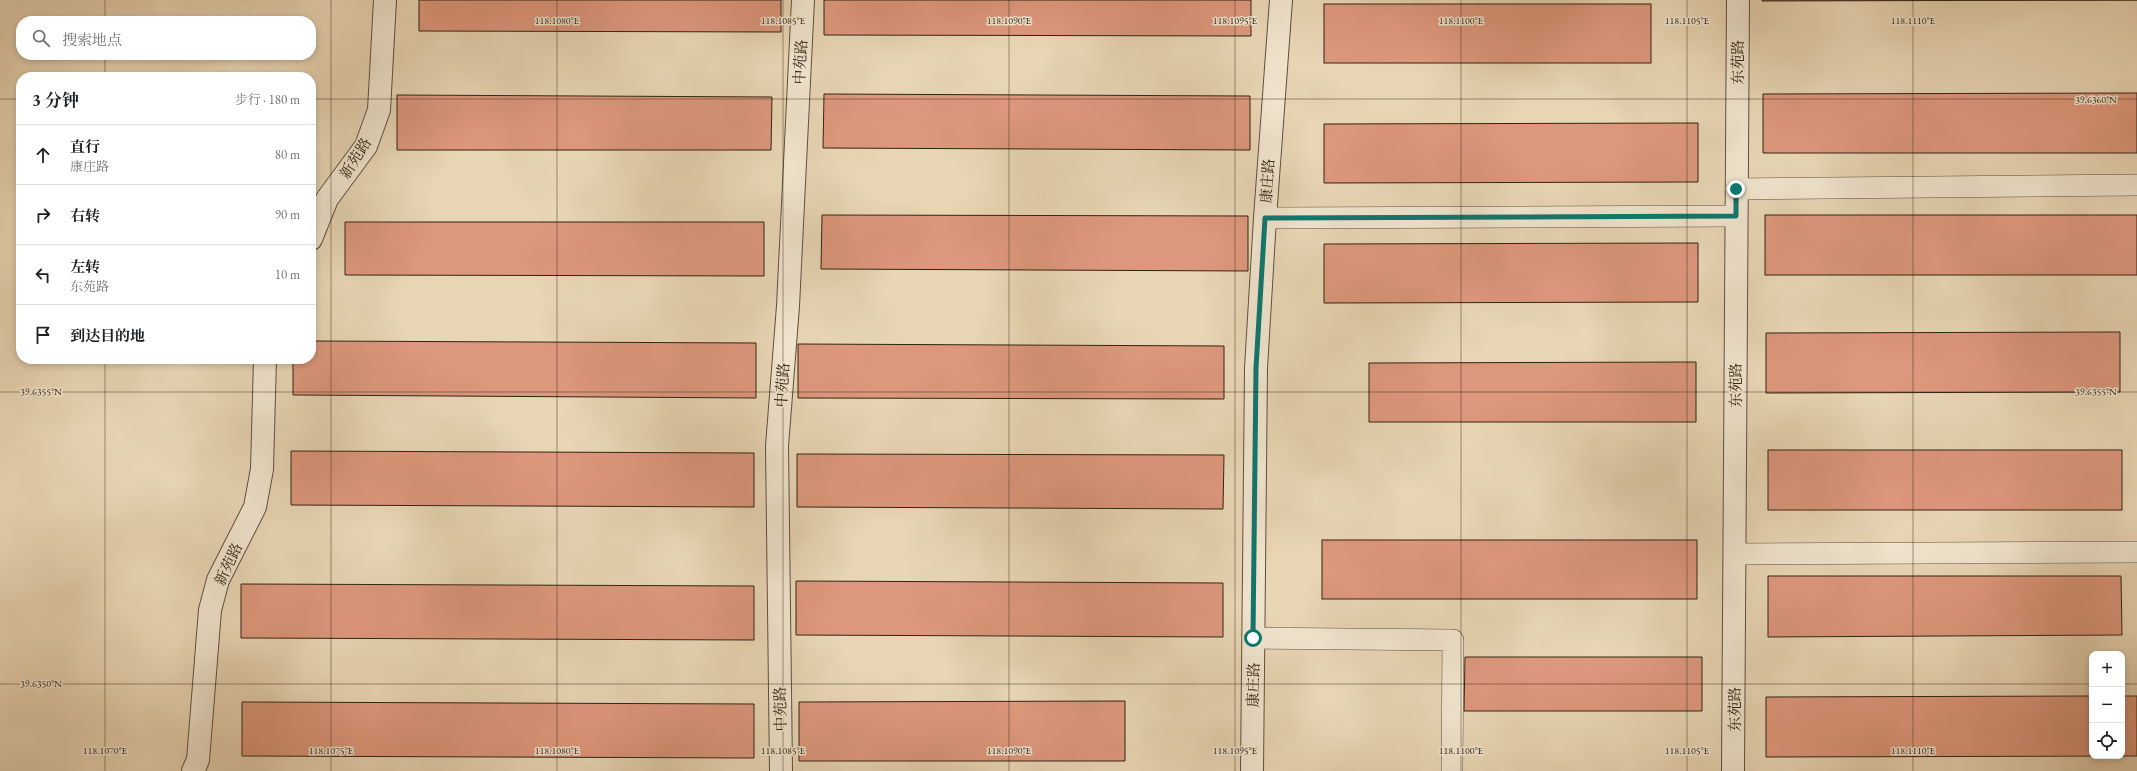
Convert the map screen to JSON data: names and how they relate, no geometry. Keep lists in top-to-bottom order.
{
  "streets": {
    "street": [
      "中苑路",
      "东苑路",
      "新苑路",
      "康庄路"
    ]
  },
  "page": {
    "search": "搜索地点",
    "heading": ["3 分钟", "步行 · 180 m"],
    "list": [
      ["直行", "康庄路", "80 m"],
      ["右转", "90 m"],
      ["左转", "东苑路", "10 m"],
      "到达目的地"
    ],
    "map_buttons": ["+", "−"]
  },
  "coordinates": [
    "118.1080°E",
    "118.1085°E",
    "118.1090°E",
    "118.1095°E",
    "118.1100°E",
    "118.1105°E",
    "118.1110°E",
    "39.6360°N",
    "39.6355°N",
    "39.6350°N",
    "118.1070°E",
    "118.1075°E"
  ]
}
